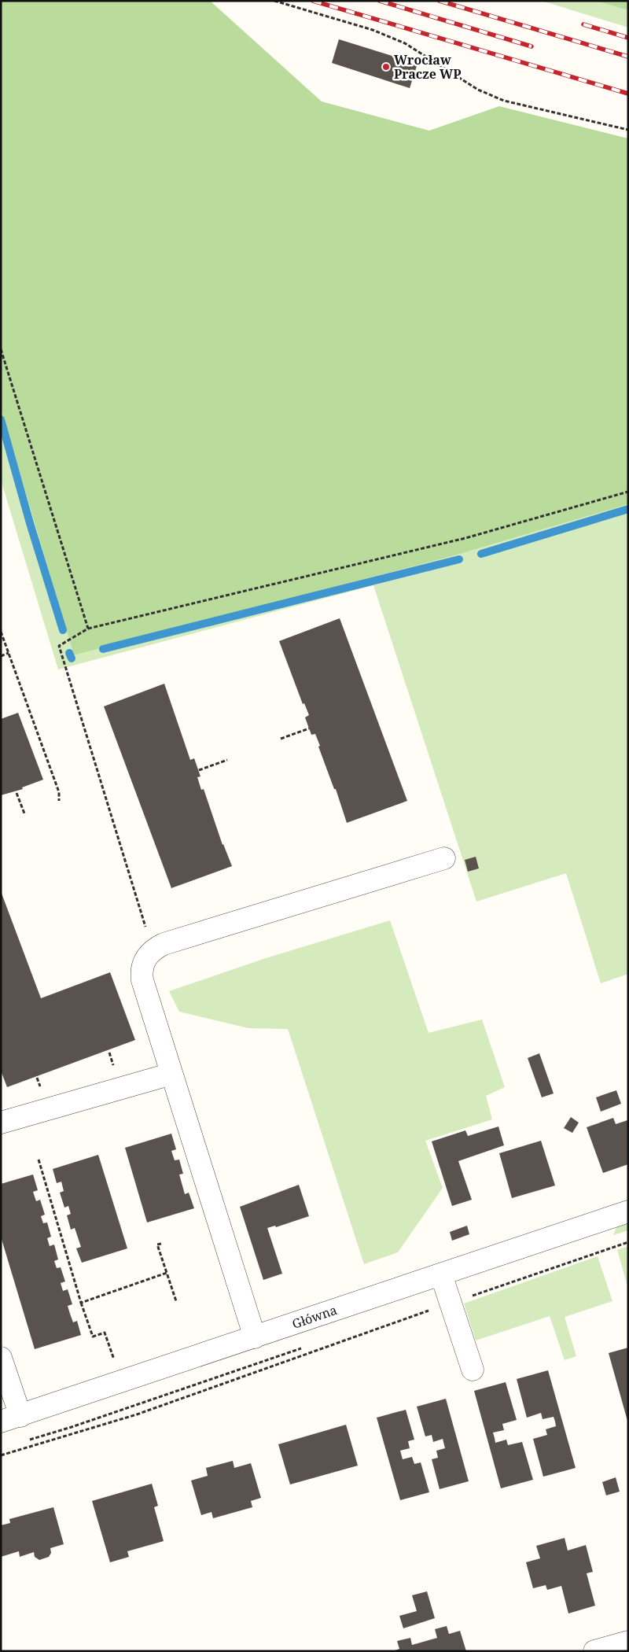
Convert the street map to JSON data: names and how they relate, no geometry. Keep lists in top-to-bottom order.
{
  "streets": {
    "street": ["Główna"]
  },
  "places": ["Wrocław Pracze WP"]
}
